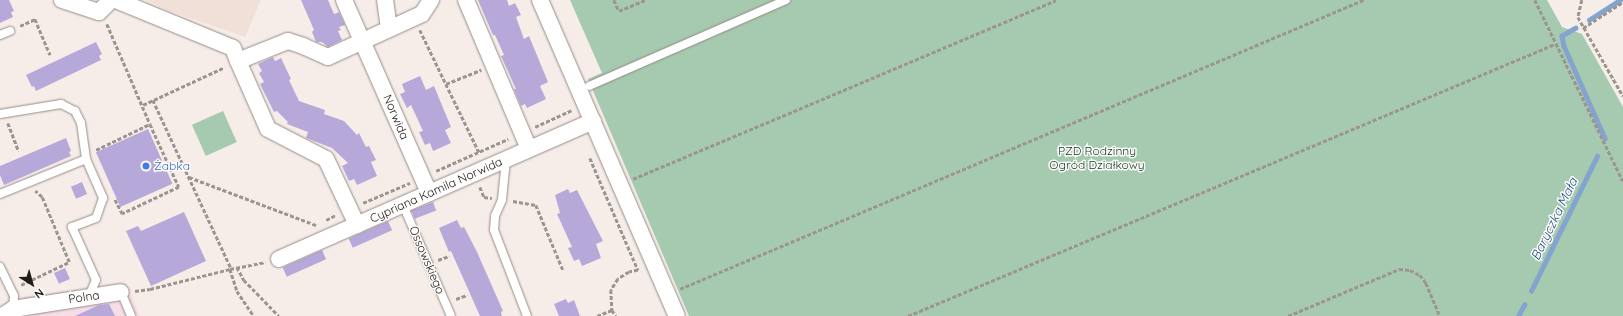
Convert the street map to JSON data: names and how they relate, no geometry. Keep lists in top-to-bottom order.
{
  "streets": {
    "street": ["Norwida", "Cypriana Kamila Norwida", "Polna"],
    "lane": ["Ossowskiego"]
  },
  "crossings": [
    ["Norwida", "Cypriana Kamila Norwida"],
    ["Cypriana Kamila Norwida", "Ossowskiego"]
  ],
  "water": ["Baryczka Mała"],
  "parks": ["PZD Rodzinny Ogród Działkowy"],
  "places": ["Żabka"],
  "north": "bottom right"
}
